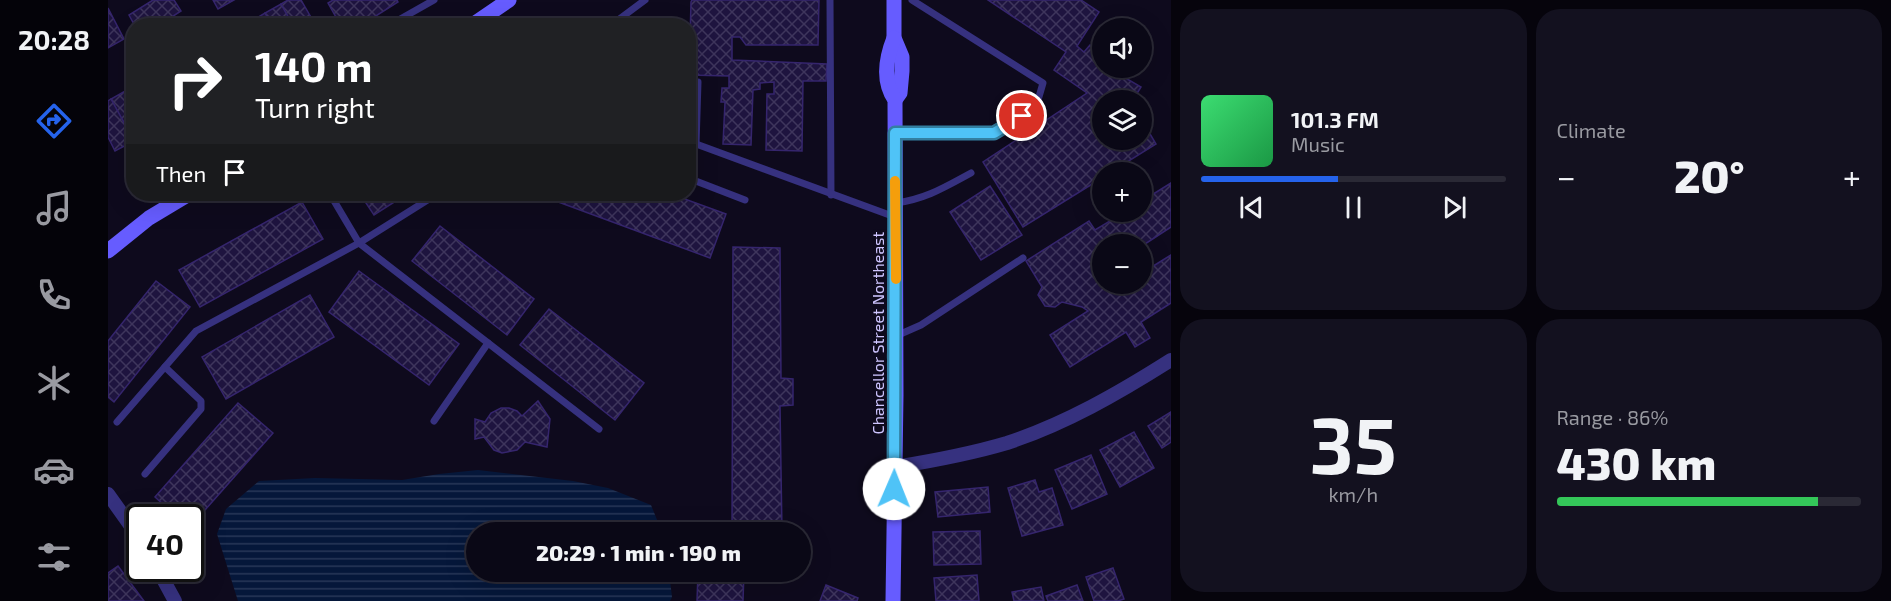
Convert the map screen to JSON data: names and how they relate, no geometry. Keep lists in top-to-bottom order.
{
  "streets": {
    "street": ["Chancellor Street Northeast"]
  },
  "page": {
    "tabs": "20:28",
    "tile": [
      "Climate",
      ["35", "km/h"],
      ["Range · 86%", "430 km"]
    ],
    "map_buttons": ["+", "−"],
    "turn": ["140 m", "Turn right"],
    "song": ["101.3 FM", "Music"],
    "then": "Then",
    "heat": ["−", "20°", "+"],
    "limit": "40",
    "trip": "20:29 · 1 min · 190 m"
  }
}
